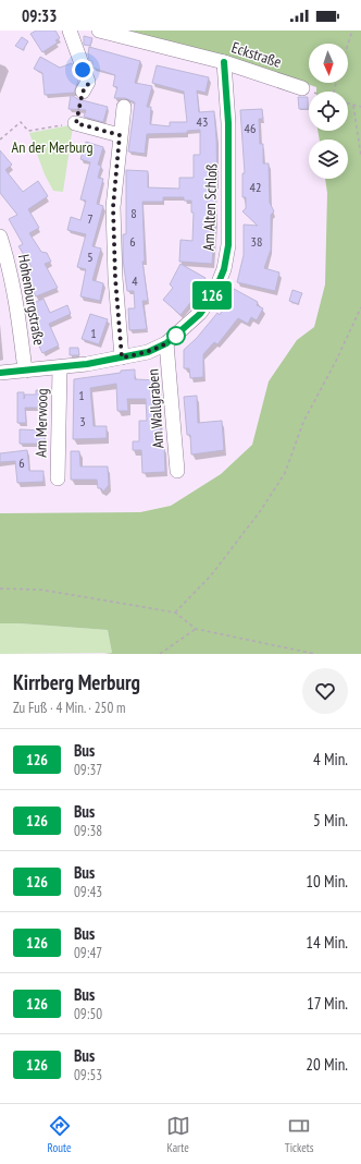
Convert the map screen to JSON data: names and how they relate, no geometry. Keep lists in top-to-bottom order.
{
  "streets": {
    "street": [
      "Eckstraße",
      "Am Alten Schloß",
      "Hohenburgstraße",
      "Am Wallgraben",
      "Am Merwoog"
    ]
  },
  "crossings": [
    ["Eckstraße", "Am Alten Schloß"],
    ["Am Alten Schloß", "Hohenburgstraße"],
    ["Am Alten Schloß", "Am Wallgraben"],
    ["Am Alten Schloß", "Am Merwoog"]
  ],
  "parks": ["An der Merburg"],
  "lines": ["bus line 126"],
  "house_numbers": [
    "43",
    "46",
    "42",
    "8",
    "7",
    "6",
    "38",
    "5",
    "4",
    "1",
    "1",
    "3",
    "6"
  ],
  "north": "bottom",
  "page": {
    "status": "09:33",
    "on_map": "126",
    "heading": ["Kirrberg Merburg", "Zu Fuß · 4 Min. · 250 m"],
    "list": [
      {
        "mark": "126",
        "name": "Bus",
        "note": "09:37",
        "value": "4 Min."
      },
      {
        "mark": "126",
        "name": "Bus",
        "note": "09:38",
        "value": "5 Min."
      },
      {
        "mark": "126",
        "name": "Bus",
        "note": "09:43",
        "value": "10 Min."
      },
      {
        "mark": "126",
        "name": "Bus",
        "note": "09:47",
        "value": "14 Min."
      },
      {
        "mark": "126",
        "name": "Bus",
        "note": "09:50",
        "value": "17 Min."
      },
      {
        "mark": "126",
        "name": "Bus",
        "note": "09:53",
        "value": "20 Min."
      }
    ],
    "tabs": ["Route", "Karte", "Tickets"]
  }
}
